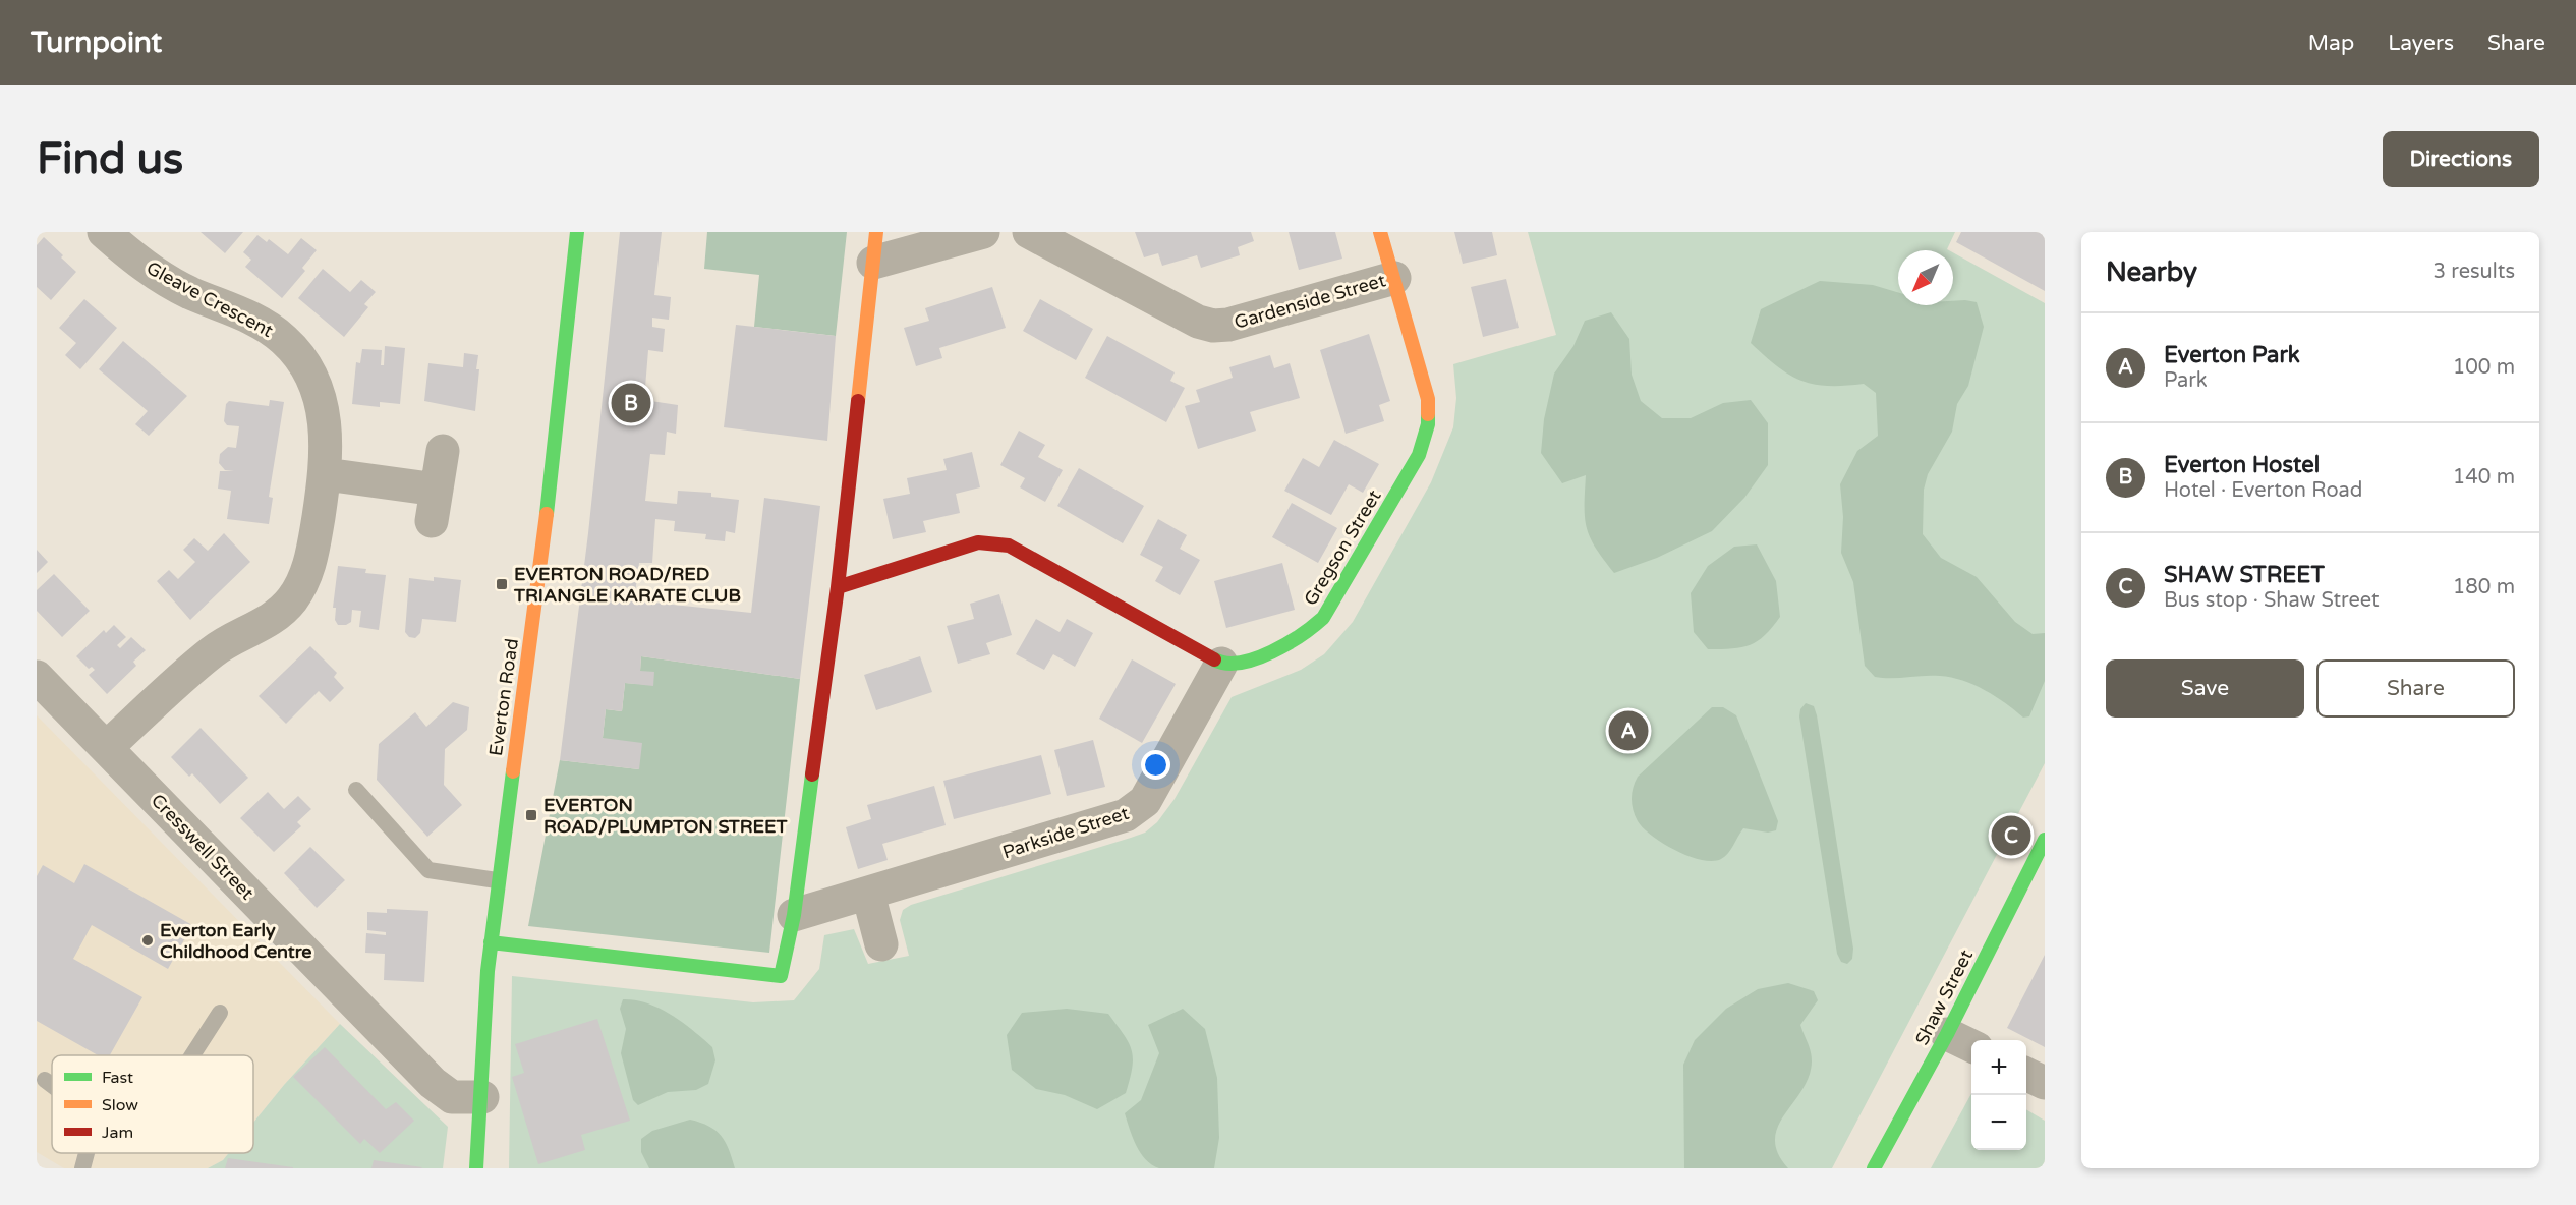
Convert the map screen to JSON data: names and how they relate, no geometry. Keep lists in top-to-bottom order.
{
  "streets": {
    "street": [
      "Gleave Crescent",
      "Gardenside Street",
      "Gregson Street",
      "Everton Road",
      "Parkside Street",
      "Cresswell Street",
      "Shaw Street"
    ]
  },
  "crossings": [
    ["Gleave Crescent", "Cresswell Street"],
    ["Gardenside Street", "Gregson Street"],
    ["Gregson Street", "Parkside Street"],
    ["Everton Road", "Cresswell Street"]
  ],
  "places": {
    "transit": ["EVERTON ROAD/RED TRIANGLE KARATE CLUB", "EVERTON ROAD/PLUMPTON STREET"],
    "other": ["Everton Early Childhood Centre"]
  },
  "legend": ["Fast", "Slow", "Jam"],
  "north": "bottom left",
  "page": {
    "header": "Turnpoint",
    "nav": ["Map", "Layers", "Share"],
    "buttons": [
      "Directions",
      ["Save", "Share"]
    ],
    "title": "Find us",
    "heading": ["Nearby", "3 results"],
    "list": [
      {
        "mark": "A",
        "name": "Everton Park",
        "note": "Park",
        "value": "100 m"
      },
      {
        "mark": "B",
        "name": "Everton Hostel",
        "note": "Hotel · Everton Road",
        "value": "140 m"
      },
      {
        "mark": "C",
        "name": "SHAW STREET",
        "note": "Bus stop · Shaw Street",
        "value": "180 m"
      }
    ],
    "pins": ["B", "A", "C"],
    "map_buttons": ["+", "−"]
  }
}
